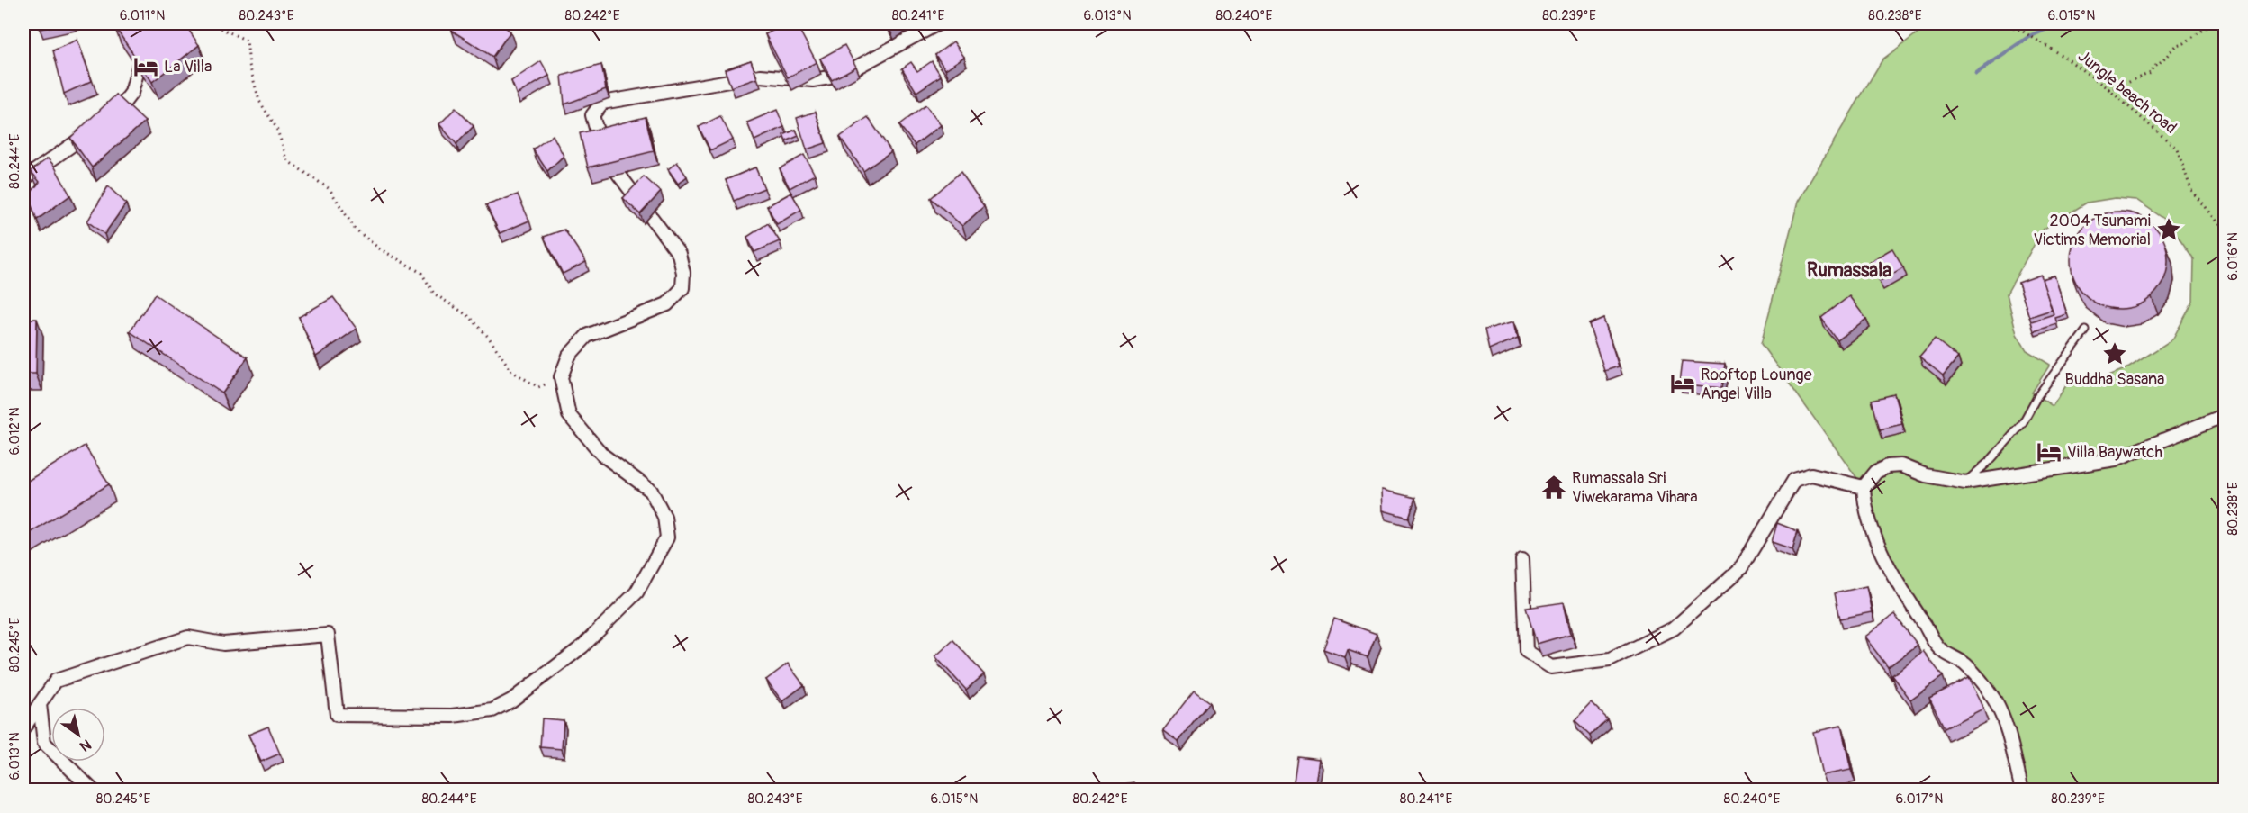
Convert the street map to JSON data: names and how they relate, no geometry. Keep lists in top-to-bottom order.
{
  "streets": {
    "path": ["Jungle beach road"]
  },
  "districts": ["Rumassala"],
  "places": {
    "hotel": ["La Villa", "Rooftop Lounge Angel Villa", "Villa Baywatch"],
    "place": ["2004 Tsunami Victims Memorial", "Buddha Sasana"],
    "temple": ["Rumassala Sri Viwekarama Vihara"]
  },
  "north": "bottom right",
  "coordinates": [
    "6.011°N",
    "80.243°E",
    "80.242°E",
    "80.241°E",
    "6.013°N",
    "80.240°E",
    "80.239°E",
    "80.238°E",
    "6.015°N",
    "80.244°E",
    "6.016°N",
    "6.012°N",
    "80.245°E",
    "6.017°N"
  ]
}
